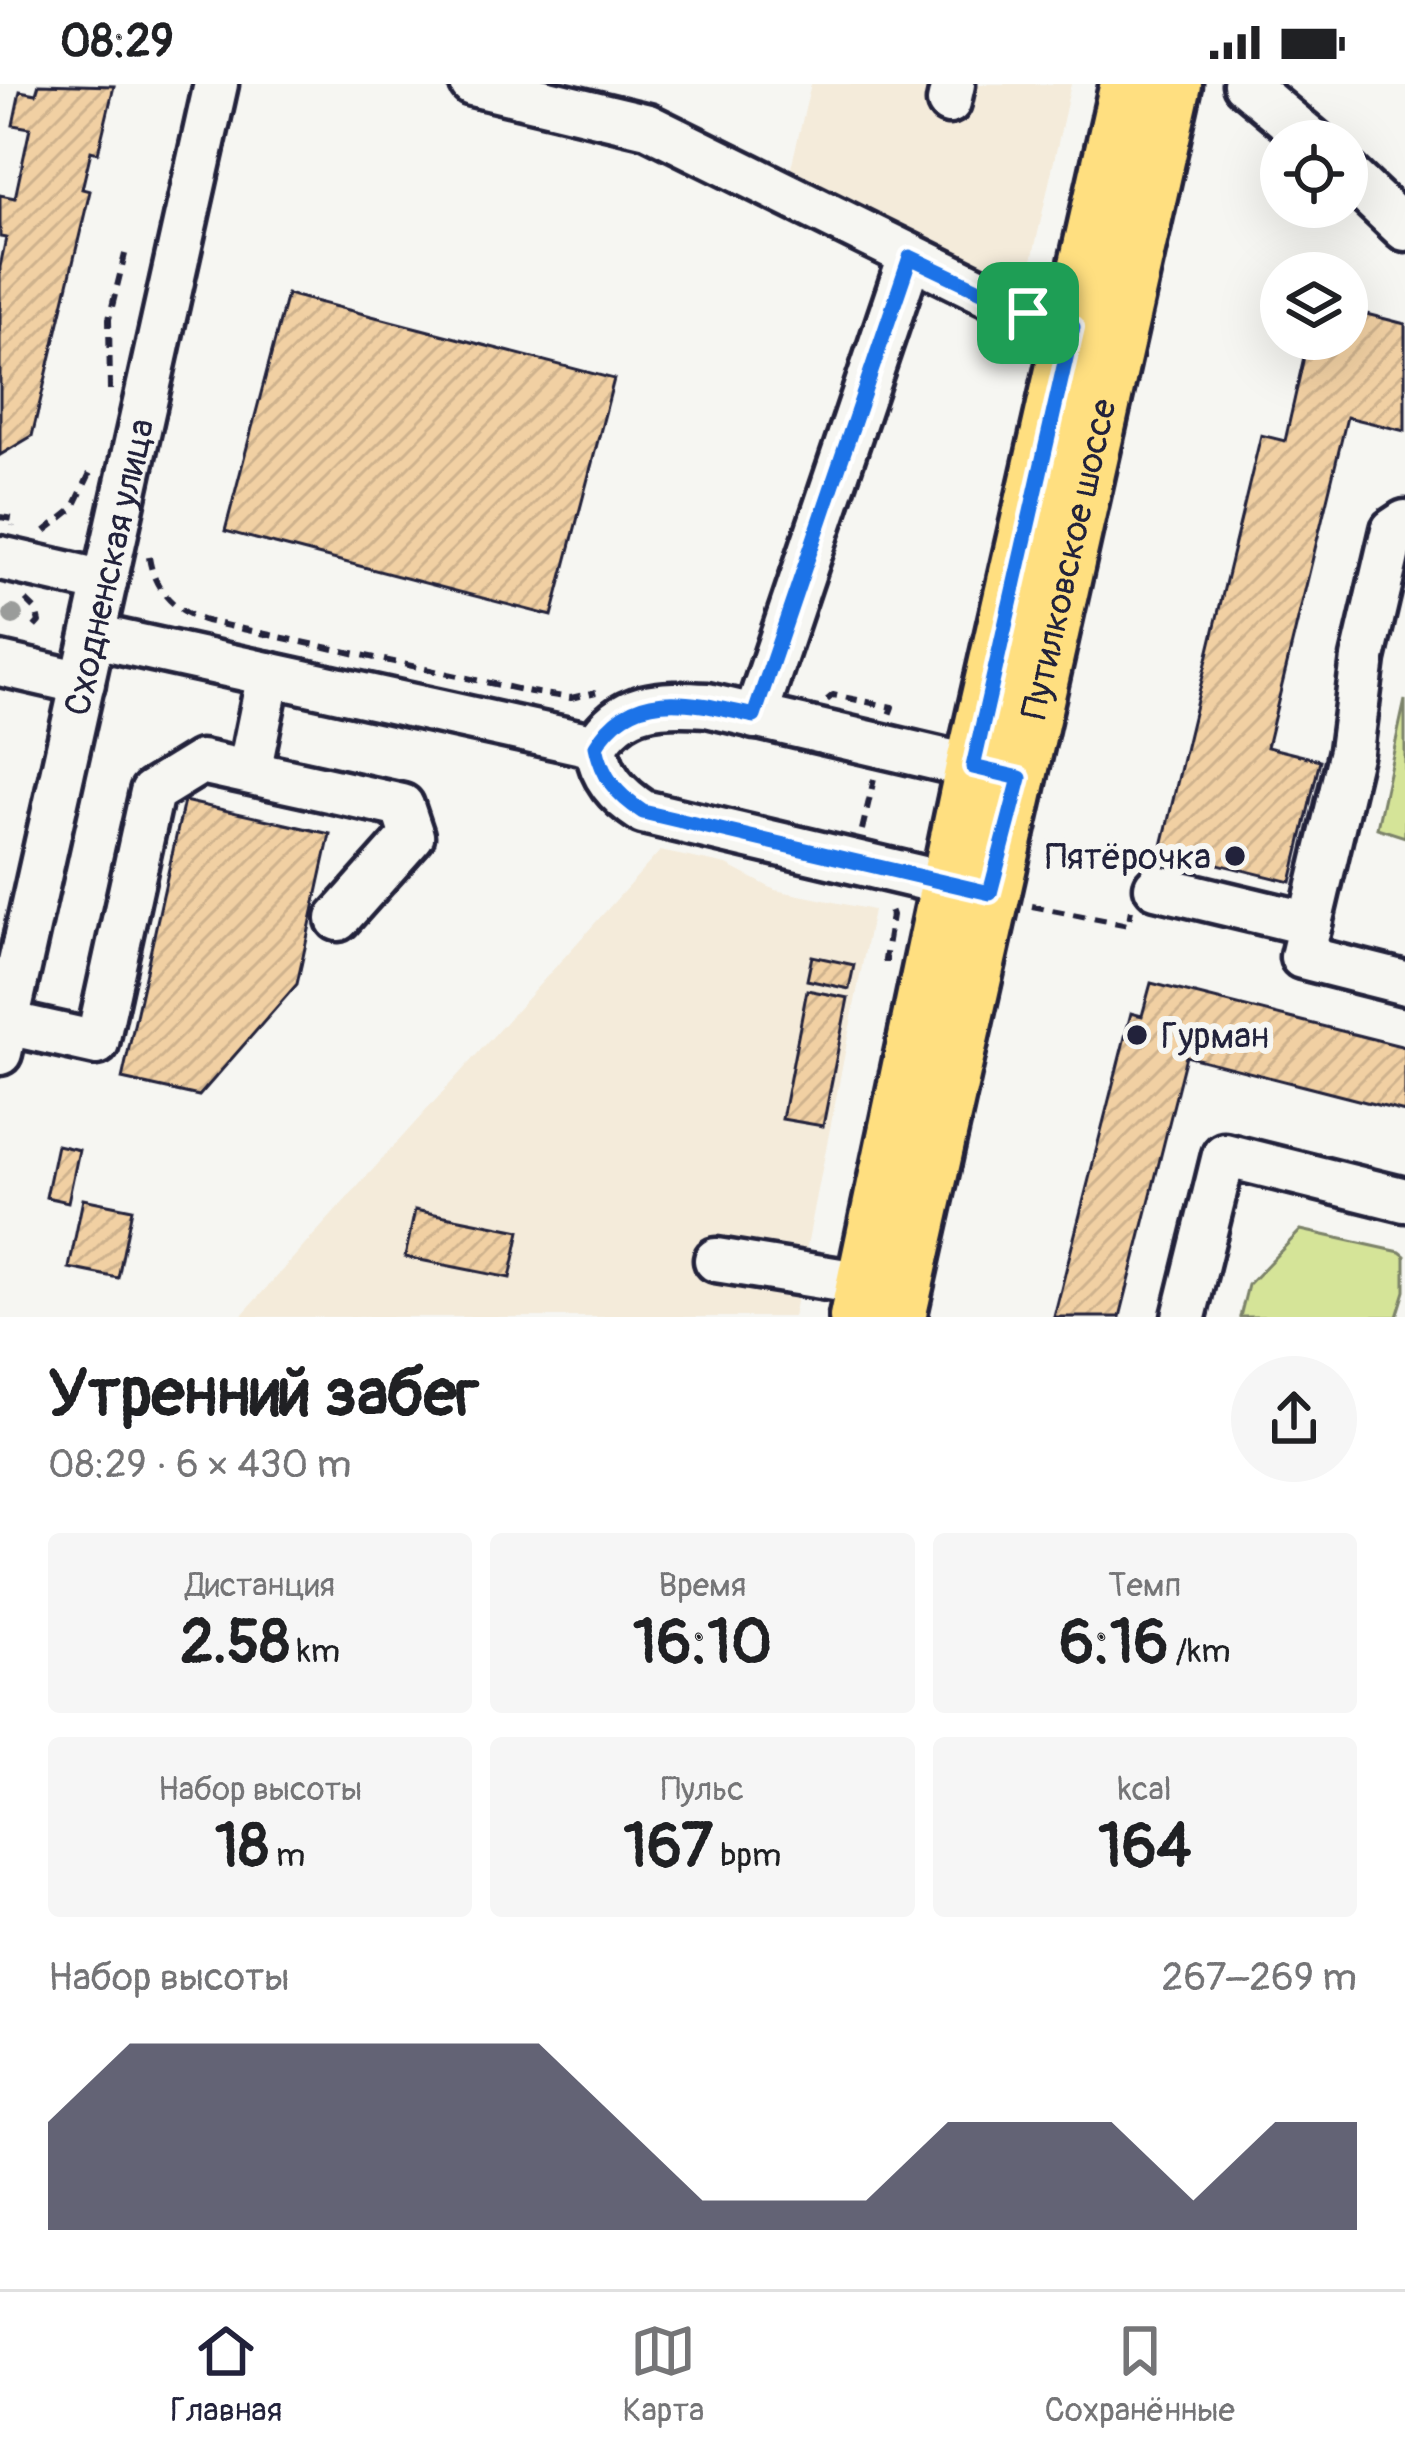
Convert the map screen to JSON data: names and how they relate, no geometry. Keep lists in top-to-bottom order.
{
  "streets": {
    "main road": ["Путилковское шоссе"],
    "street": ["Сходненская улица"]
  },
  "places": ["Пятёрочка", "Гурман"],
  "page": {
    "status": "08:29",
    "heading": ["Утренний забег", "08:29 · 6 × 430 m"],
    "stats": [
      ["Дистанция", "2.58 km"],
      ["Время", "16:10"],
      ["Темп", "6:16 /km"],
      ["Набор высоты", "18 m"],
      ["Пульс", "167 bpm"],
      ["kcal", "164"]
    ],
    "chart": ["Набор высоты", "267–269 m"],
    "tabs": ["Главная", "Карта", "Сохранённые"]
  }
}
